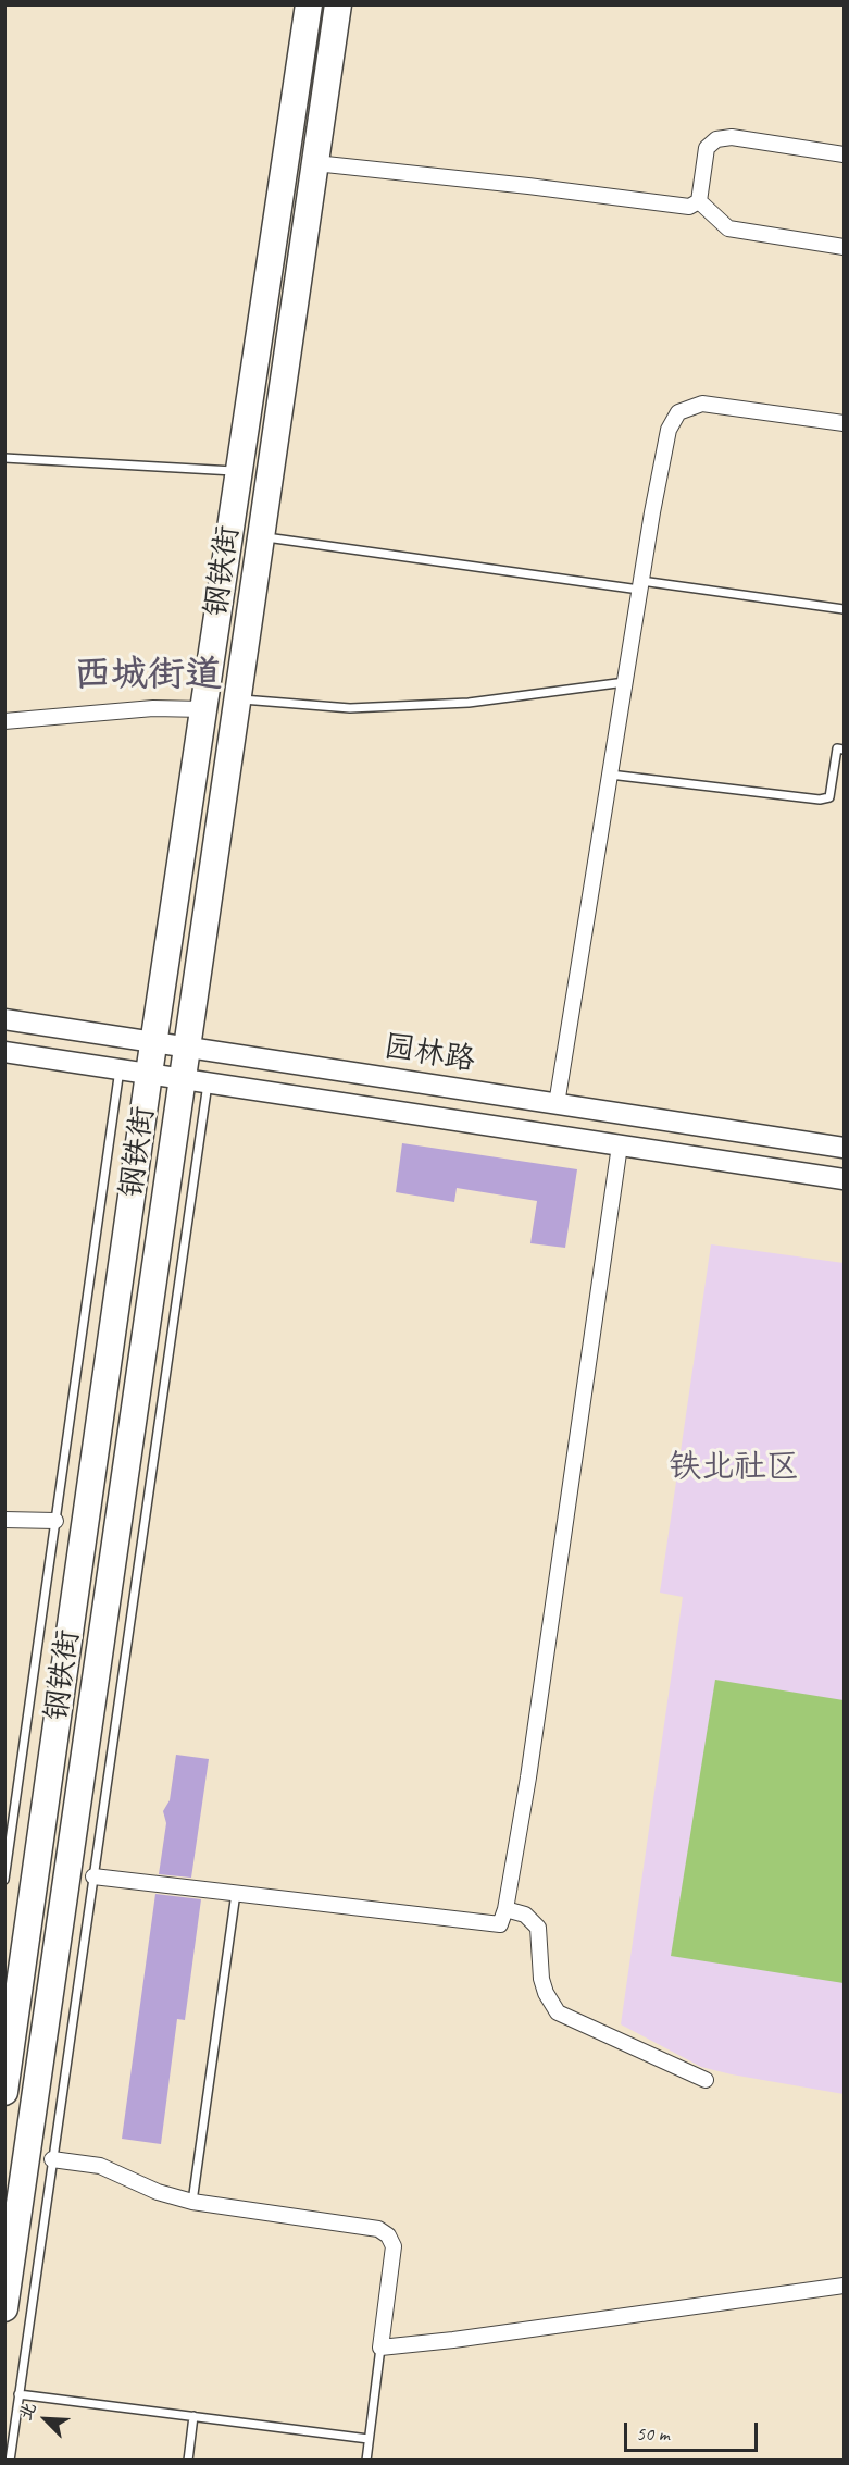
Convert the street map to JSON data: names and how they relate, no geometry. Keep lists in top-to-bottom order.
{
  "streets": {
    "highway": ["钢铁街"],
    "street": ["园林路"]
  },
  "crossings": [
    ["钢铁街", "园林路"]
  ],
  "districts": ["西城街道", "铁北社区"],
  "scale_bar": "50 m",
  "north": "top left"
}
